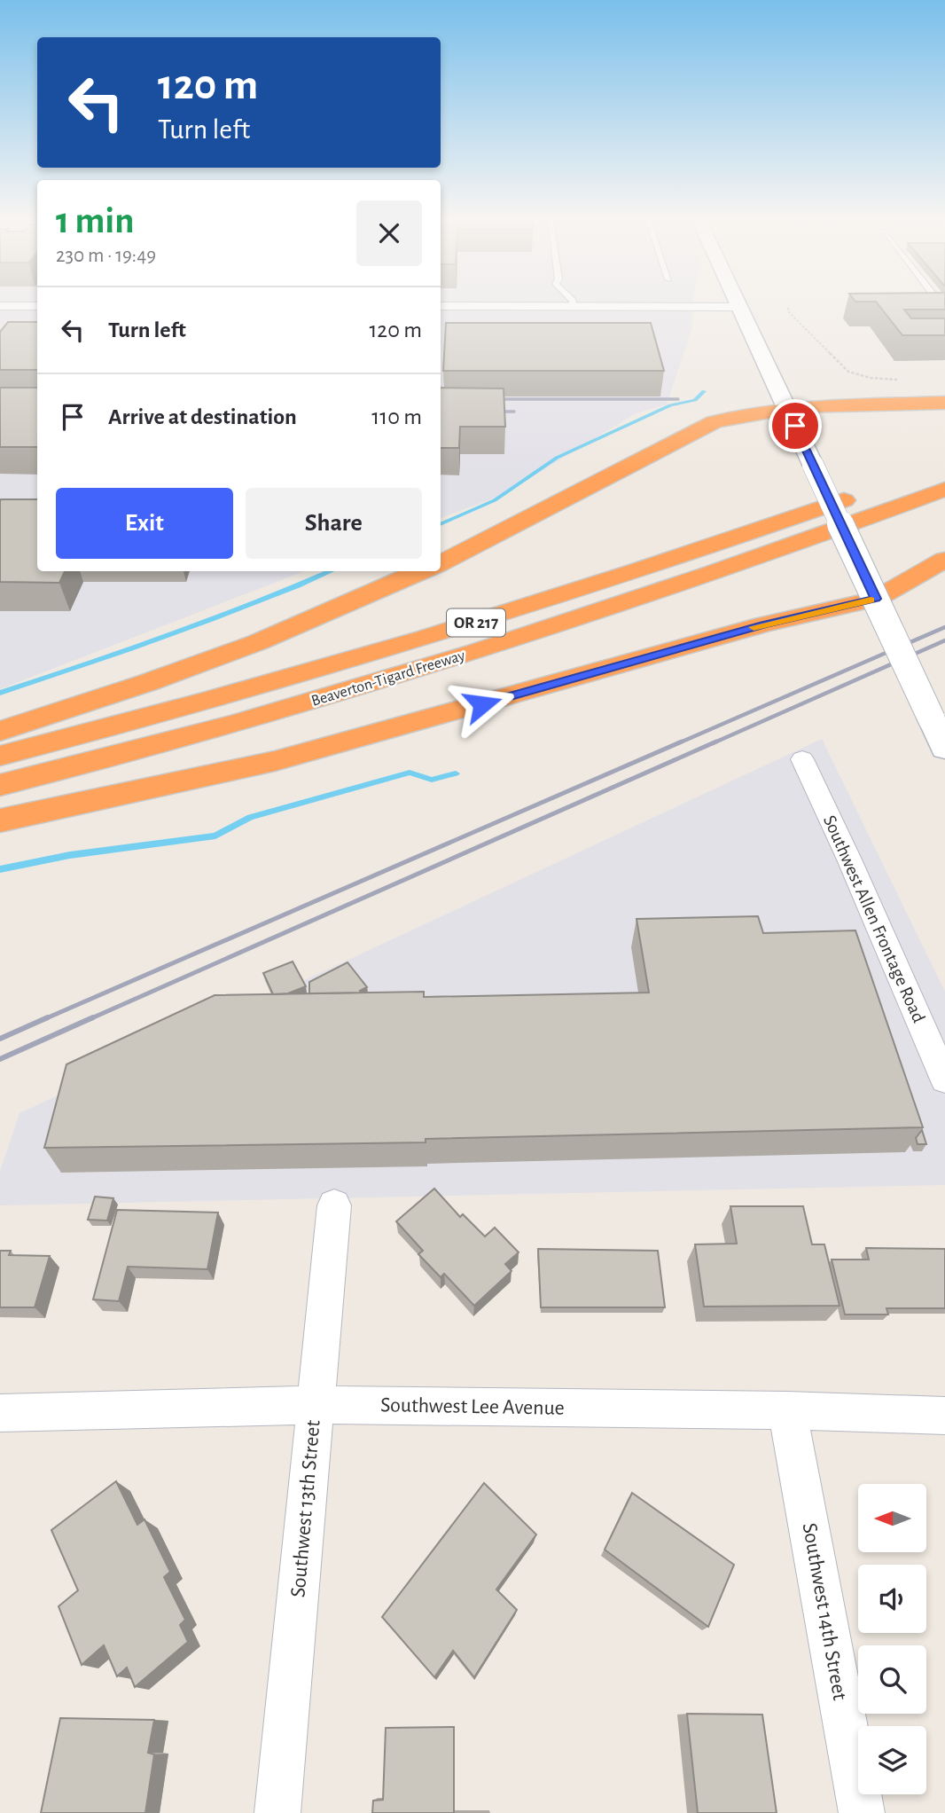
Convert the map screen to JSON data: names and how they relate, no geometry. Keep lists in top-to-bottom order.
{
  "streets": {
    "highway": ["OR 217", "Beaverton-Tigard Freeway"],
    "street": [
      "Southwest Allen Frontage Road",
      "Southwest Lee Avenue",
      "Southwest 13th Street",
      "Southwest 14th Street"
    ]
  },
  "crossings": [
    ["Southwest Lee Avenue", "Southwest 13th Street"],
    ["Southwest Lee Avenue", "Southwest 14th Street"]
  ],
  "north": "left",
  "page": {
    "turn": ["120 m", "Turn left"],
    "heading": ["1 min", "230 m · 19:49"],
    "list": [
      {
        "name": "Turn left",
        "value": "120 m"
      },
      {
        "name": "Arrive at destination",
        "value": "110 m"
      }
    ],
    "buttons": ["Exit", "Share"]
  }
}
